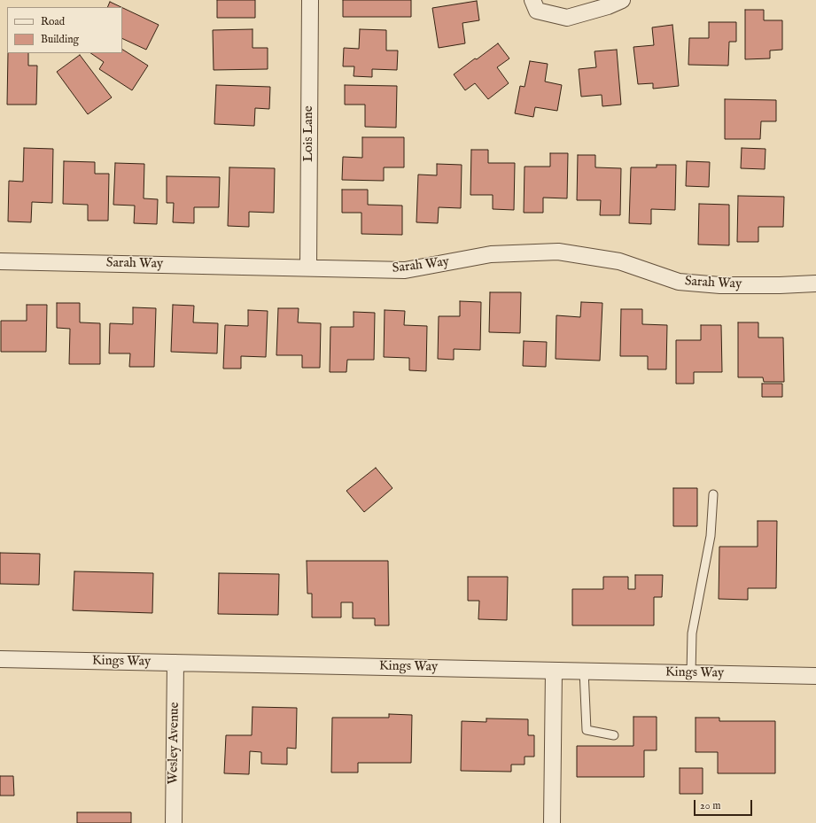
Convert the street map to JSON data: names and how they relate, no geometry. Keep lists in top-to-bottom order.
{
  "streets": {
    "street": [
      "Lois Lane",
      "Sarah Way",
      "Kings Way",
      "Wesley Avenue"
    ]
  },
  "crossings": [
    ["Lois Lane", "Sarah Way"],
    ["Kings Way", "Wesley Avenue"]
  ],
  "legend": ["Road", "Building"],
  "scale_bar": "20 m"
}
